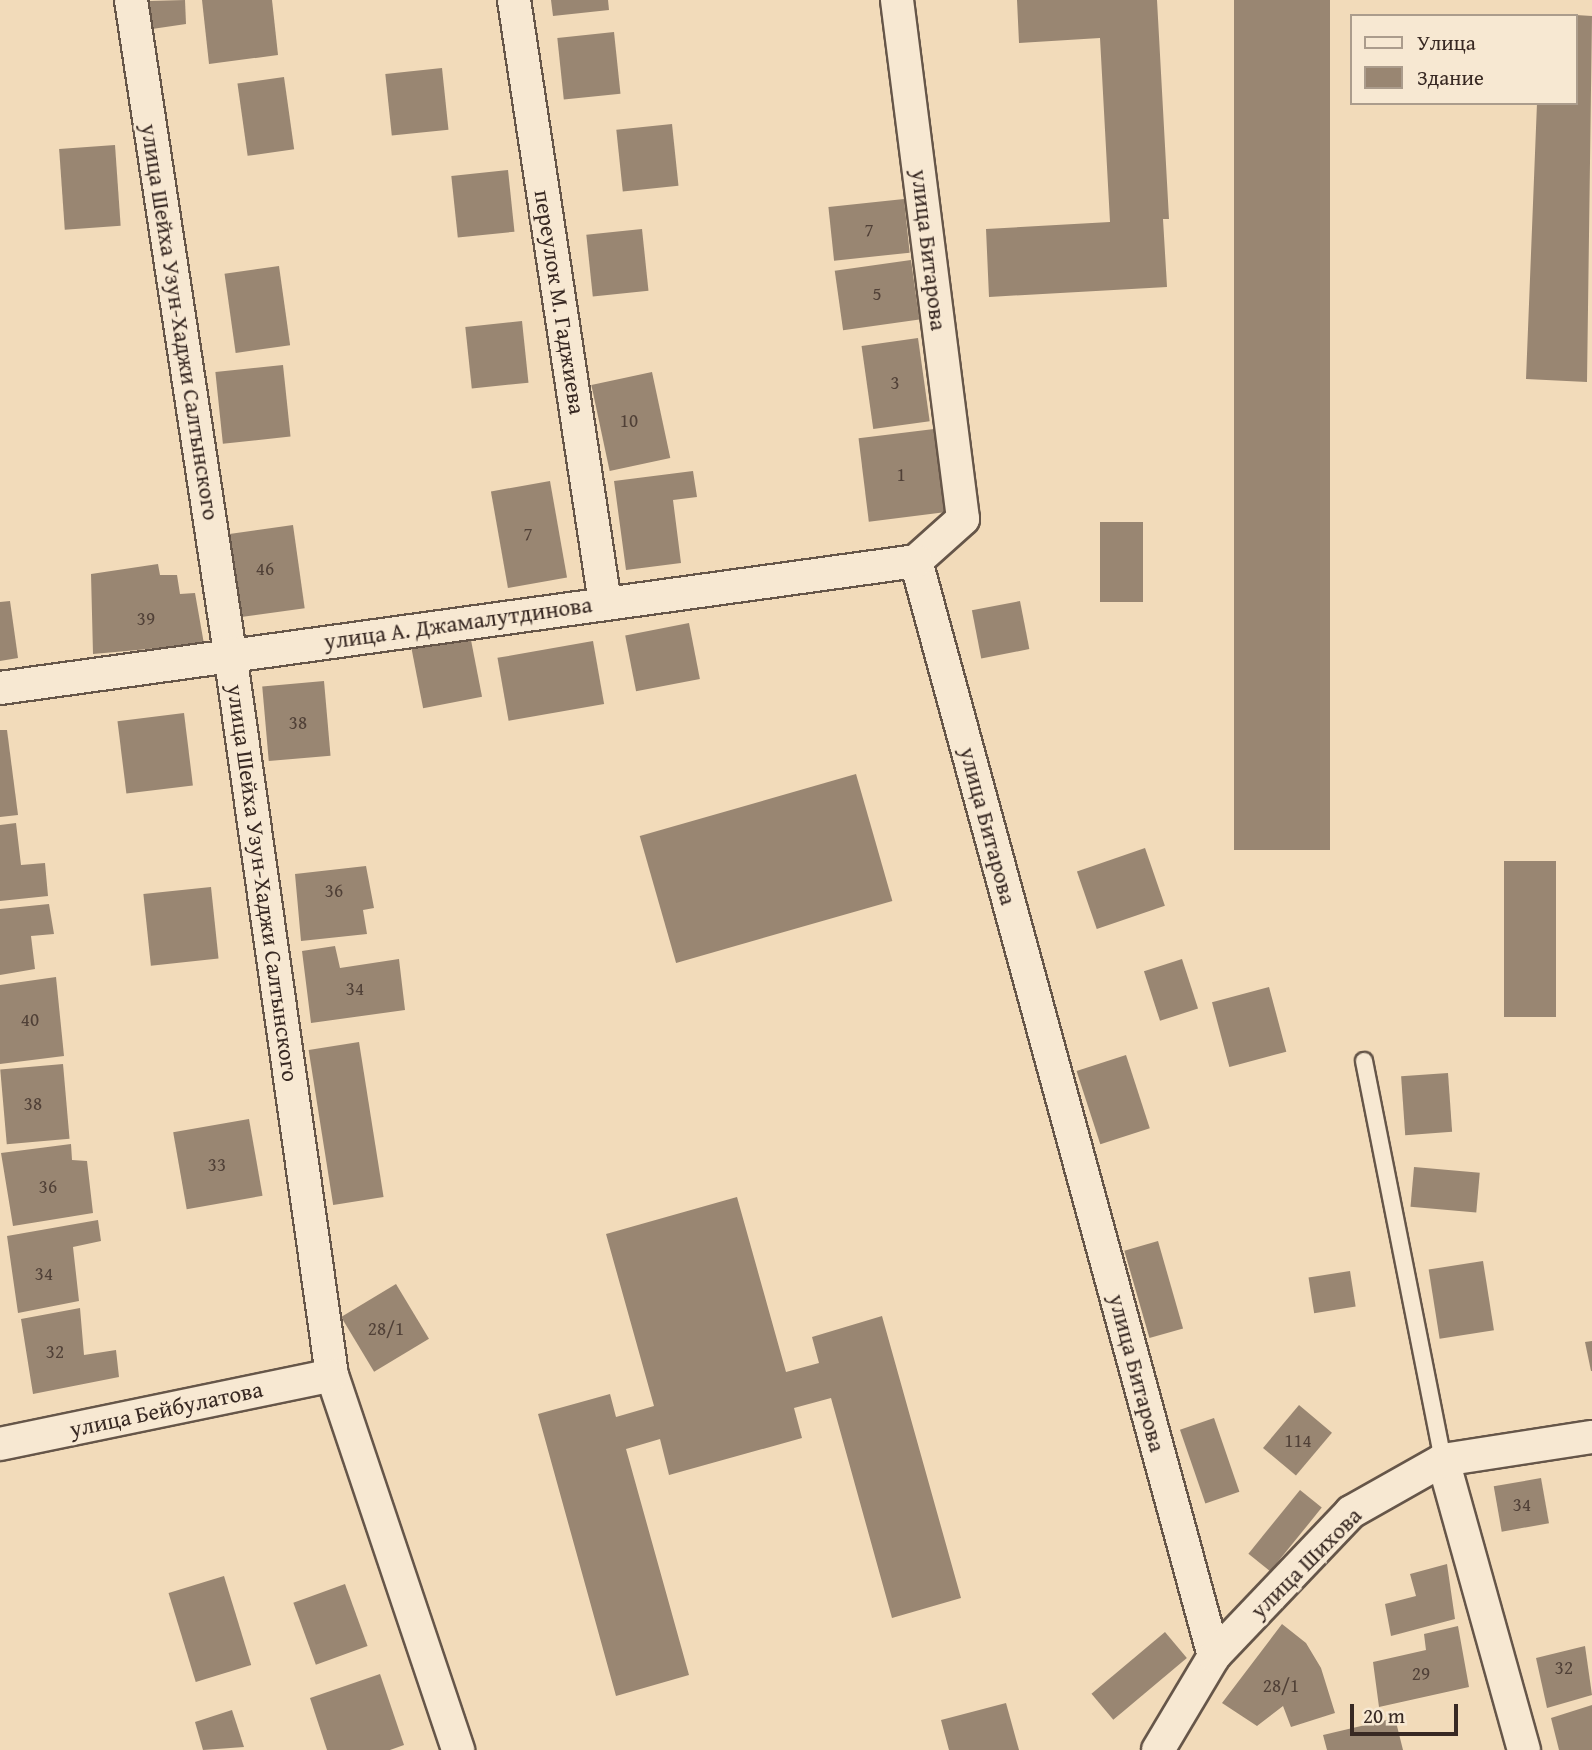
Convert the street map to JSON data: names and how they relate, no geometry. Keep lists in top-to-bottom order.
{
  "streets": {
    "street": [
      "улица Битарова",
      "переулок М. Гаджиева",
      "улица Шейха Узун-Хаджи Салтынского",
      "улица А. Джамалутдинова",
      "улица Бейбулатова",
      "улица Шихова"
    ]
  },
  "crossings": [
    ["улица Битарова", "улица А. Джамалутдинова"],
    ["улица Битарова", "улица Шихова"],
    ["переулок М. Гаджиева", "улица А. Джамалутдинова"],
    ["улица Шейха Узун-Хаджи Салтынского", "улица А. Джамалутдинова"],
    ["улица Шейха Узун-Хаджи Салтынского", "улица Бейбулатова"]
  ],
  "house_numbers": [
    "7",
    "5",
    "3",
    "10",
    "1",
    "7",
    "46",
    "39",
    "38",
    "36",
    "34",
    "40",
    "38",
    "33",
    "36",
    "34",
    "28/1",
    "32",
    "114",
    "34",
    "32",
    "29",
    "28/1"
  ],
  "legend": ["Улица", "Здание"],
  "scale_bar": "20 m"
}
